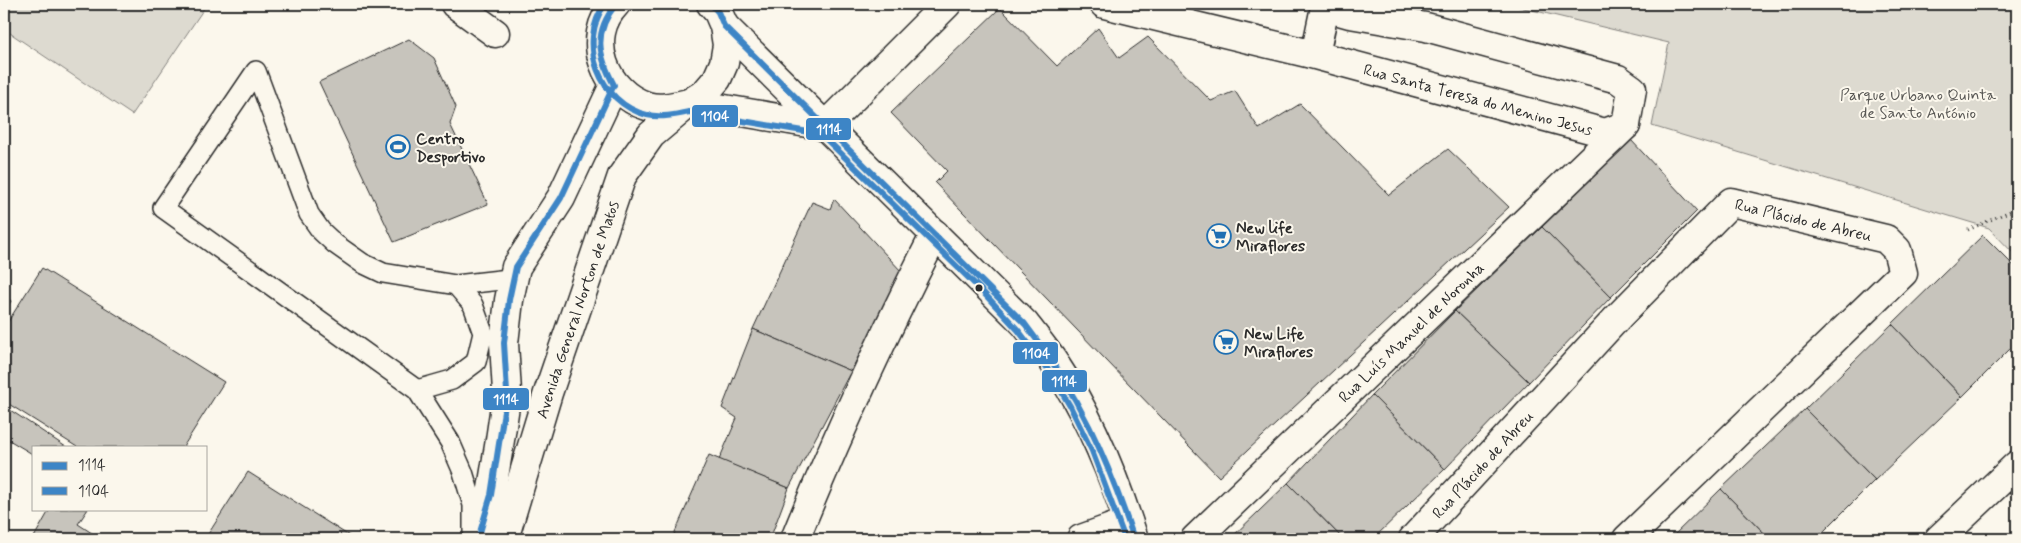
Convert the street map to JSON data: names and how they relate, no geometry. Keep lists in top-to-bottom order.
{
  "streets": {
    "street": [
      "Rua Santa Teresa do Menino Jesus",
      "Rua Plácido de Abreu",
      "Avenida General Norton de Matos",
      "Rua Luís Manuel de Noronha"
    ]
  },
  "crossings": [
    ["Rua Santa Teresa do Menino Jesus", "Rua Luís Manuel de Noronha"]
  ],
  "parks": ["Parque Urbano Quinta de Santo António"],
  "places": {
    "sports": ["Centro Desportivo"],
    "supermarket": ["New life Miraflores", "New Life Miraflores"]
  },
  "lines": ["transit line 1114", "transit line 1104"],
  "legend": ["1114", "1104"]
}
